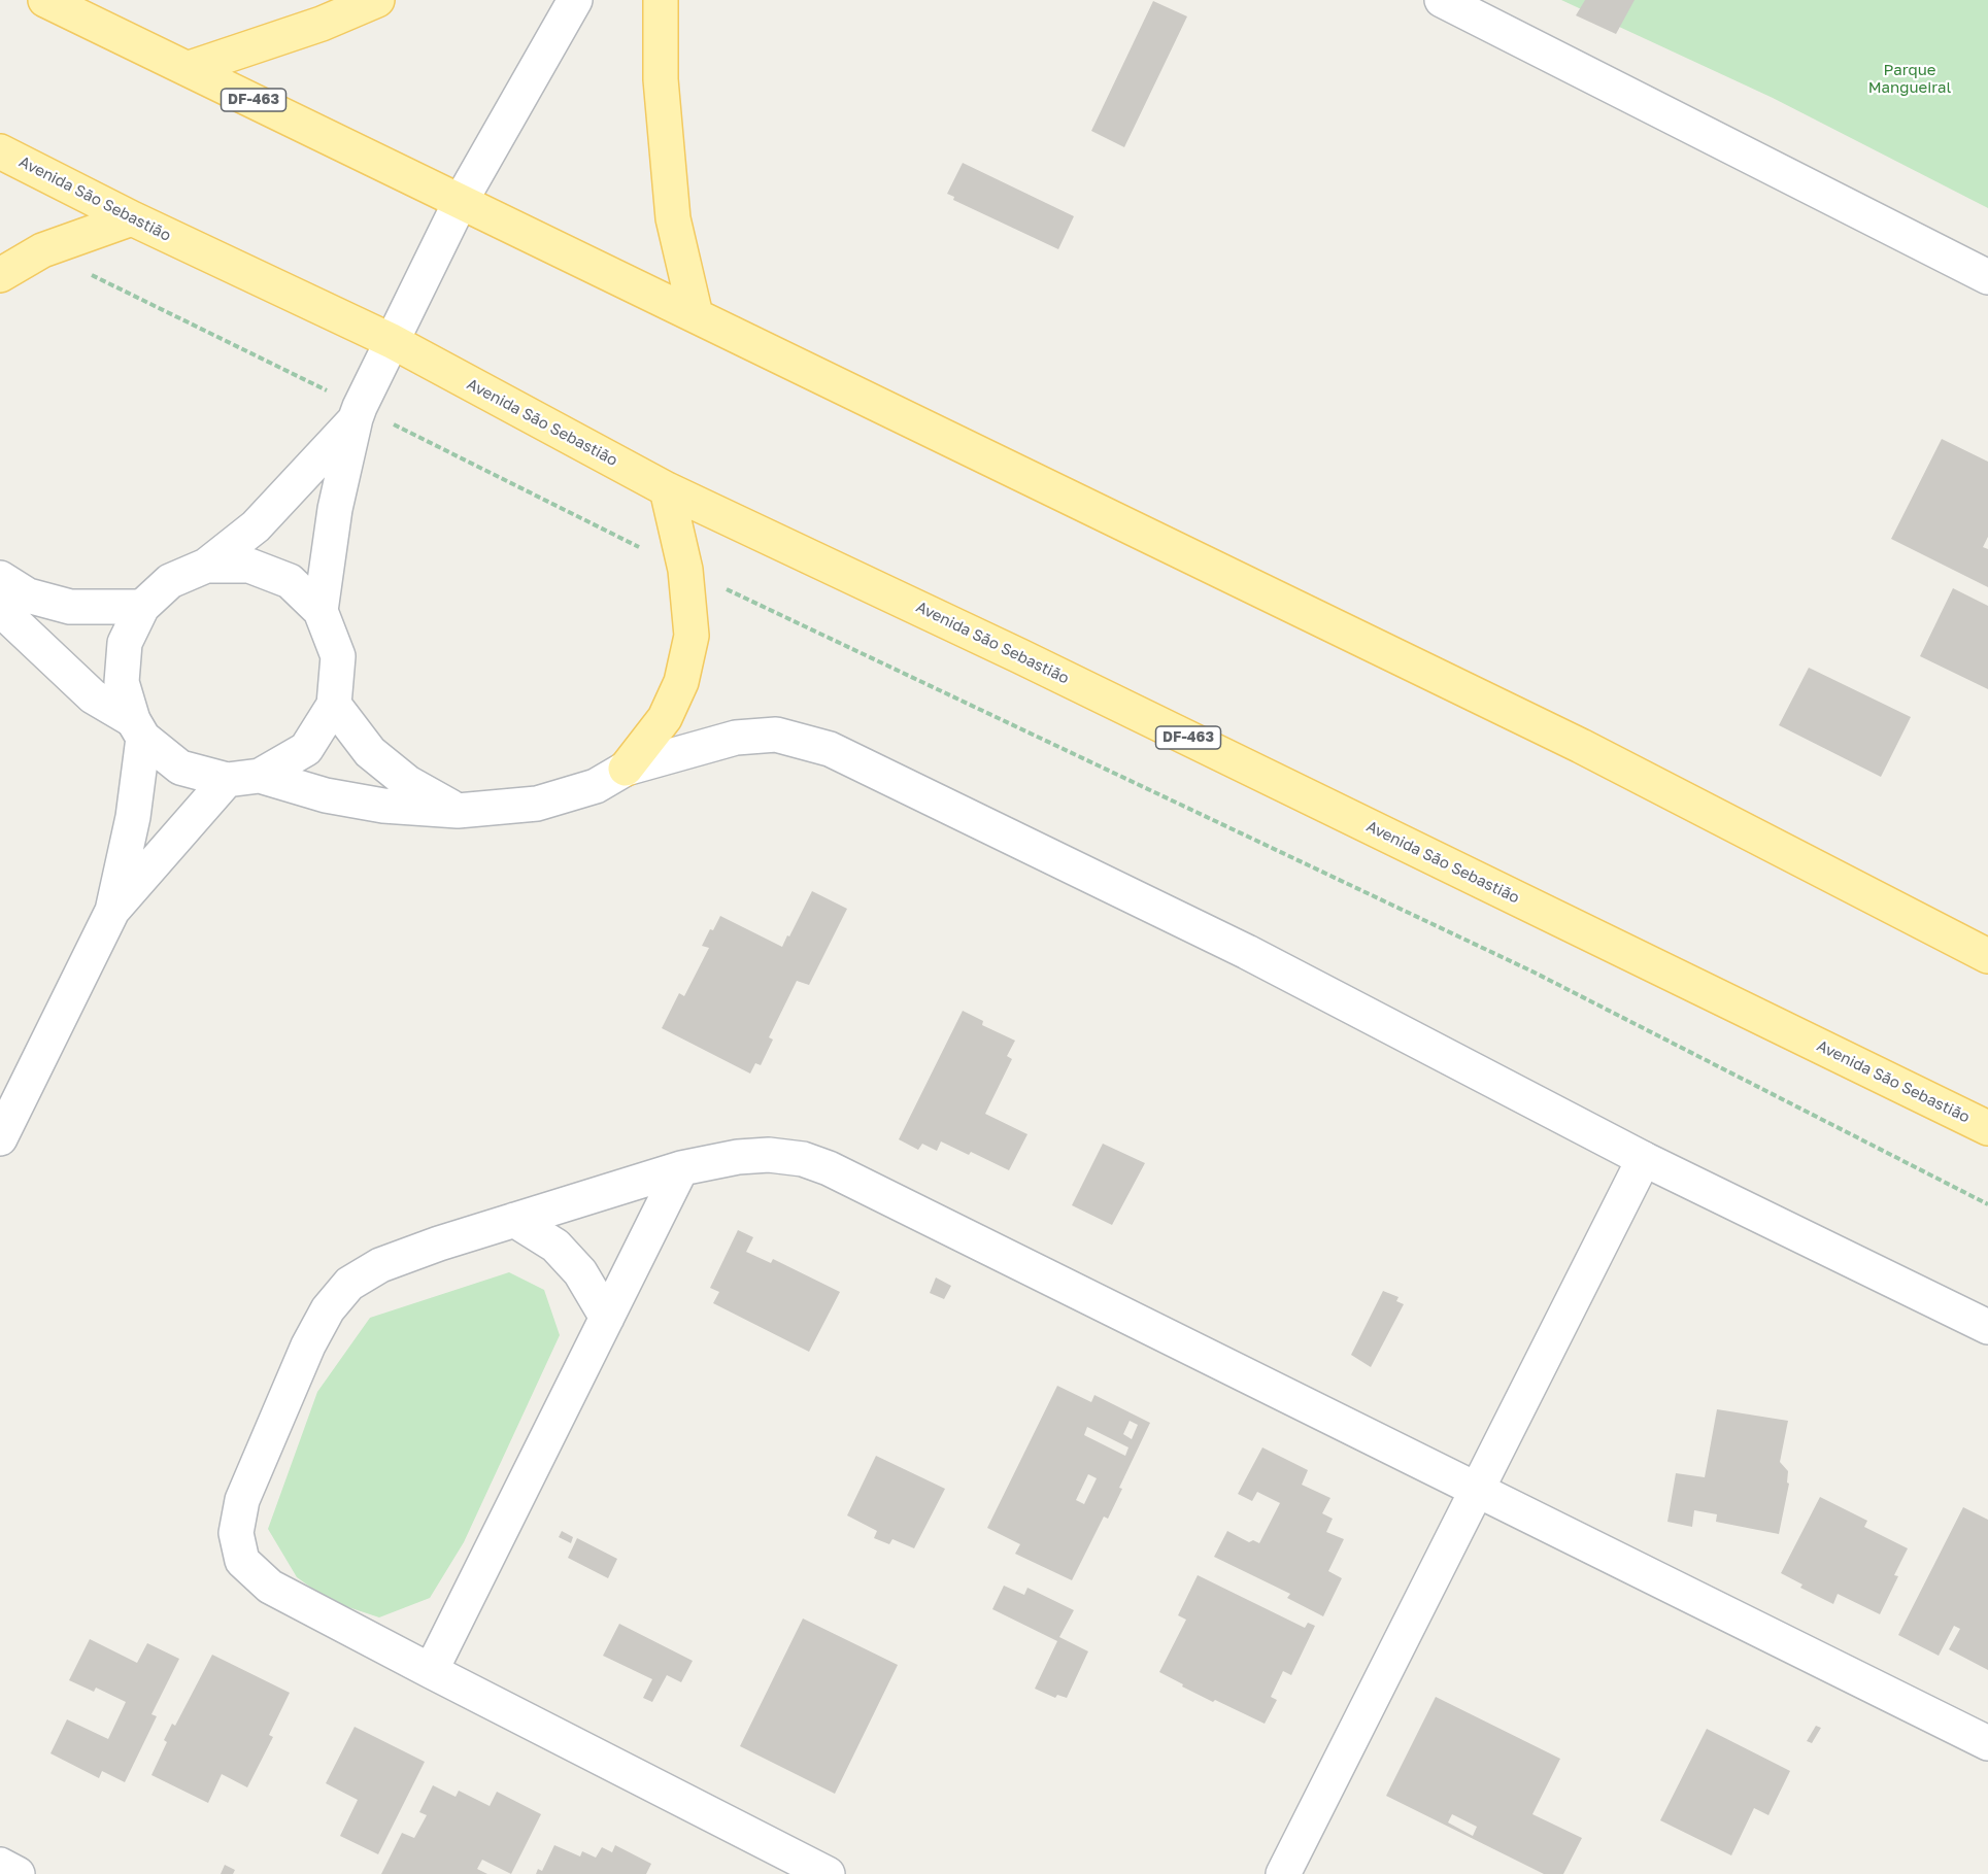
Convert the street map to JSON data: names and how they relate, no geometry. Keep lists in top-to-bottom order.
{
  "streets": {
    "main road": ["DF-463", "Avenida São Sebastião"]
  },
  "parks": ["Parque Mangueiral"]
}
